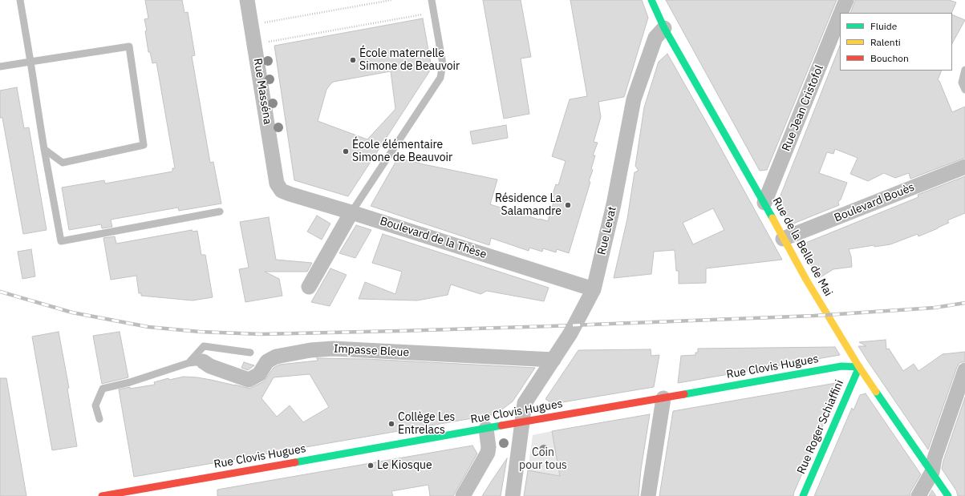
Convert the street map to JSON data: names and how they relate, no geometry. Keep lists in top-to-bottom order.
{
  "streets": {
    "street": [
      "Rue Masséna",
      "Rue Jean Cristofol",
      "Boulevard Bouès",
      "Rue Levat",
      "Boulevard de la Thèse",
      "Rue de la Belle de Mai",
      "Impasse Bleue",
      "Rue Clovis Hugues",
      "Rue Roger Schiaffini"
    ]
  },
  "crossings": [
    ["Rue Masséna", "Boulevard de la Thèse"],
    ["Rue Jean Cristofol", "Rue de la Belle de Mai"],
    ["Boulevard Bouès", "Rue de la Belle de Mai"],
    ["Rue Levat", "Boulevard de la Thèse"],
    ["Rue Levat", "Rue de la Belle de Mai"],
    ["Rue Levat", "Impasse Bleue"],
    ["Rue Levat", "Rue Clovis Hugues"],
    ["Rue de la Belle de Mai", "Rue Clovis Hugues"],
    ["Rue de la Belle de Mai", "Rue Roger Schiaffini"],
    ["Rue Clovis Hugues", "Rue Roger Schiaffini"]
  ],
  "parks": ["Coin pour tous"],
  "places": [
    "École maternelle Simone de Beauvoir",
    "École élémentaire Simone de Beauvoir",
    "Résidence La Salamandre",
    "Collège Les Entrelacs",
    "Le Kiosque"
  ],
  "legend": ["Fluide", "Ralenti", "Bouchon"]
}
